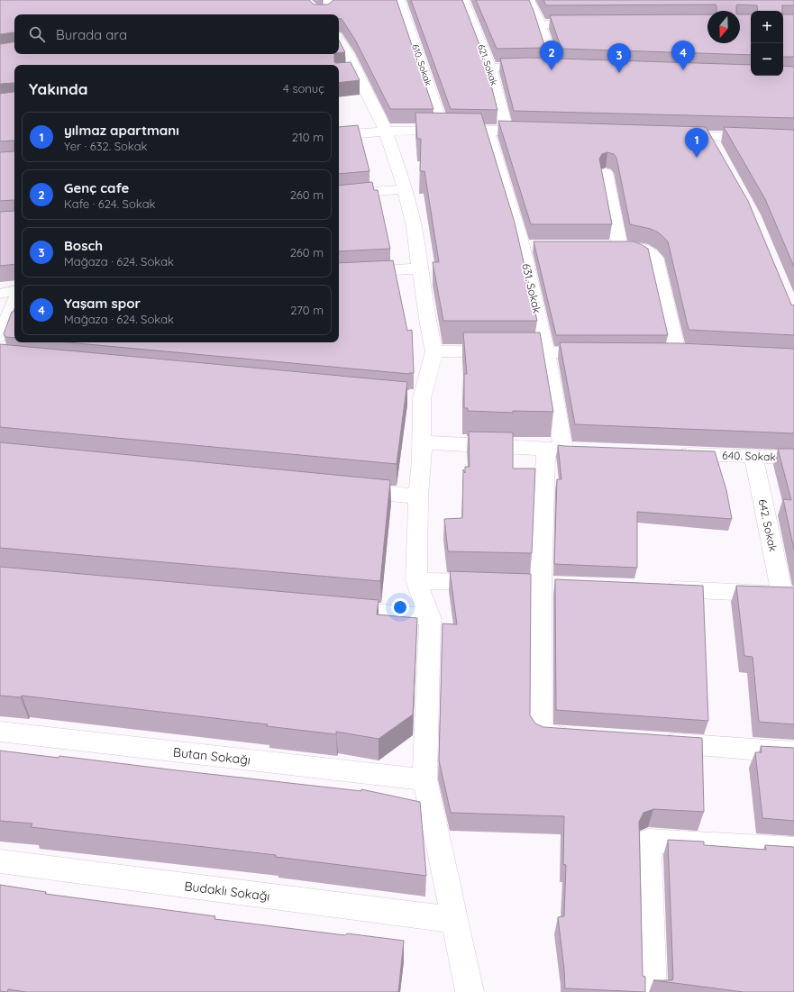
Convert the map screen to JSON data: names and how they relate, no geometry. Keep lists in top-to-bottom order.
{
  "streets": {
    "street": [
      "610. Sokak",
      "621. Sokak",
      "631. Sokak",
      "640. Sokak",
      "642. Sokak",
      "Butan Sokağı",
      "Budaklı Sokağı"
    ]
  },
  "crossings": [
    ["640. Sokak", "642. Sokak"]
  ],
  "north": "bottom",
  "page": {
    "map_buttons": ["+", "−"],
    "search": "Burada ara",
    "pins": [
      "2",
      "4",
      "3",
      "1"
    ],
    "heading": ["Yakında", "4 sonuç"],
    "list": [
      {
        "mark": "1",
        "name": "yılmaz apartmanı",
        "note": "Yer · 632. Sokak",
        "value": "210 m"
      },
      {
        "mark": "2",
        "name": "Genç cafe",
        "note": "Kafe · 624. Sokak",
        "value": "260 m"
      },
      {
        "mark": "3",
        "name": "Bosch",
        "note": "Mağaza · 624. Sokak",
        "value": "260 m"
      },
      {
        "mark": "4",
        "name": "Yaşam spor",
        "note": "Mağaza · 624. Sokak",
        "value": "270 m"
      }
    ]
  }
}
